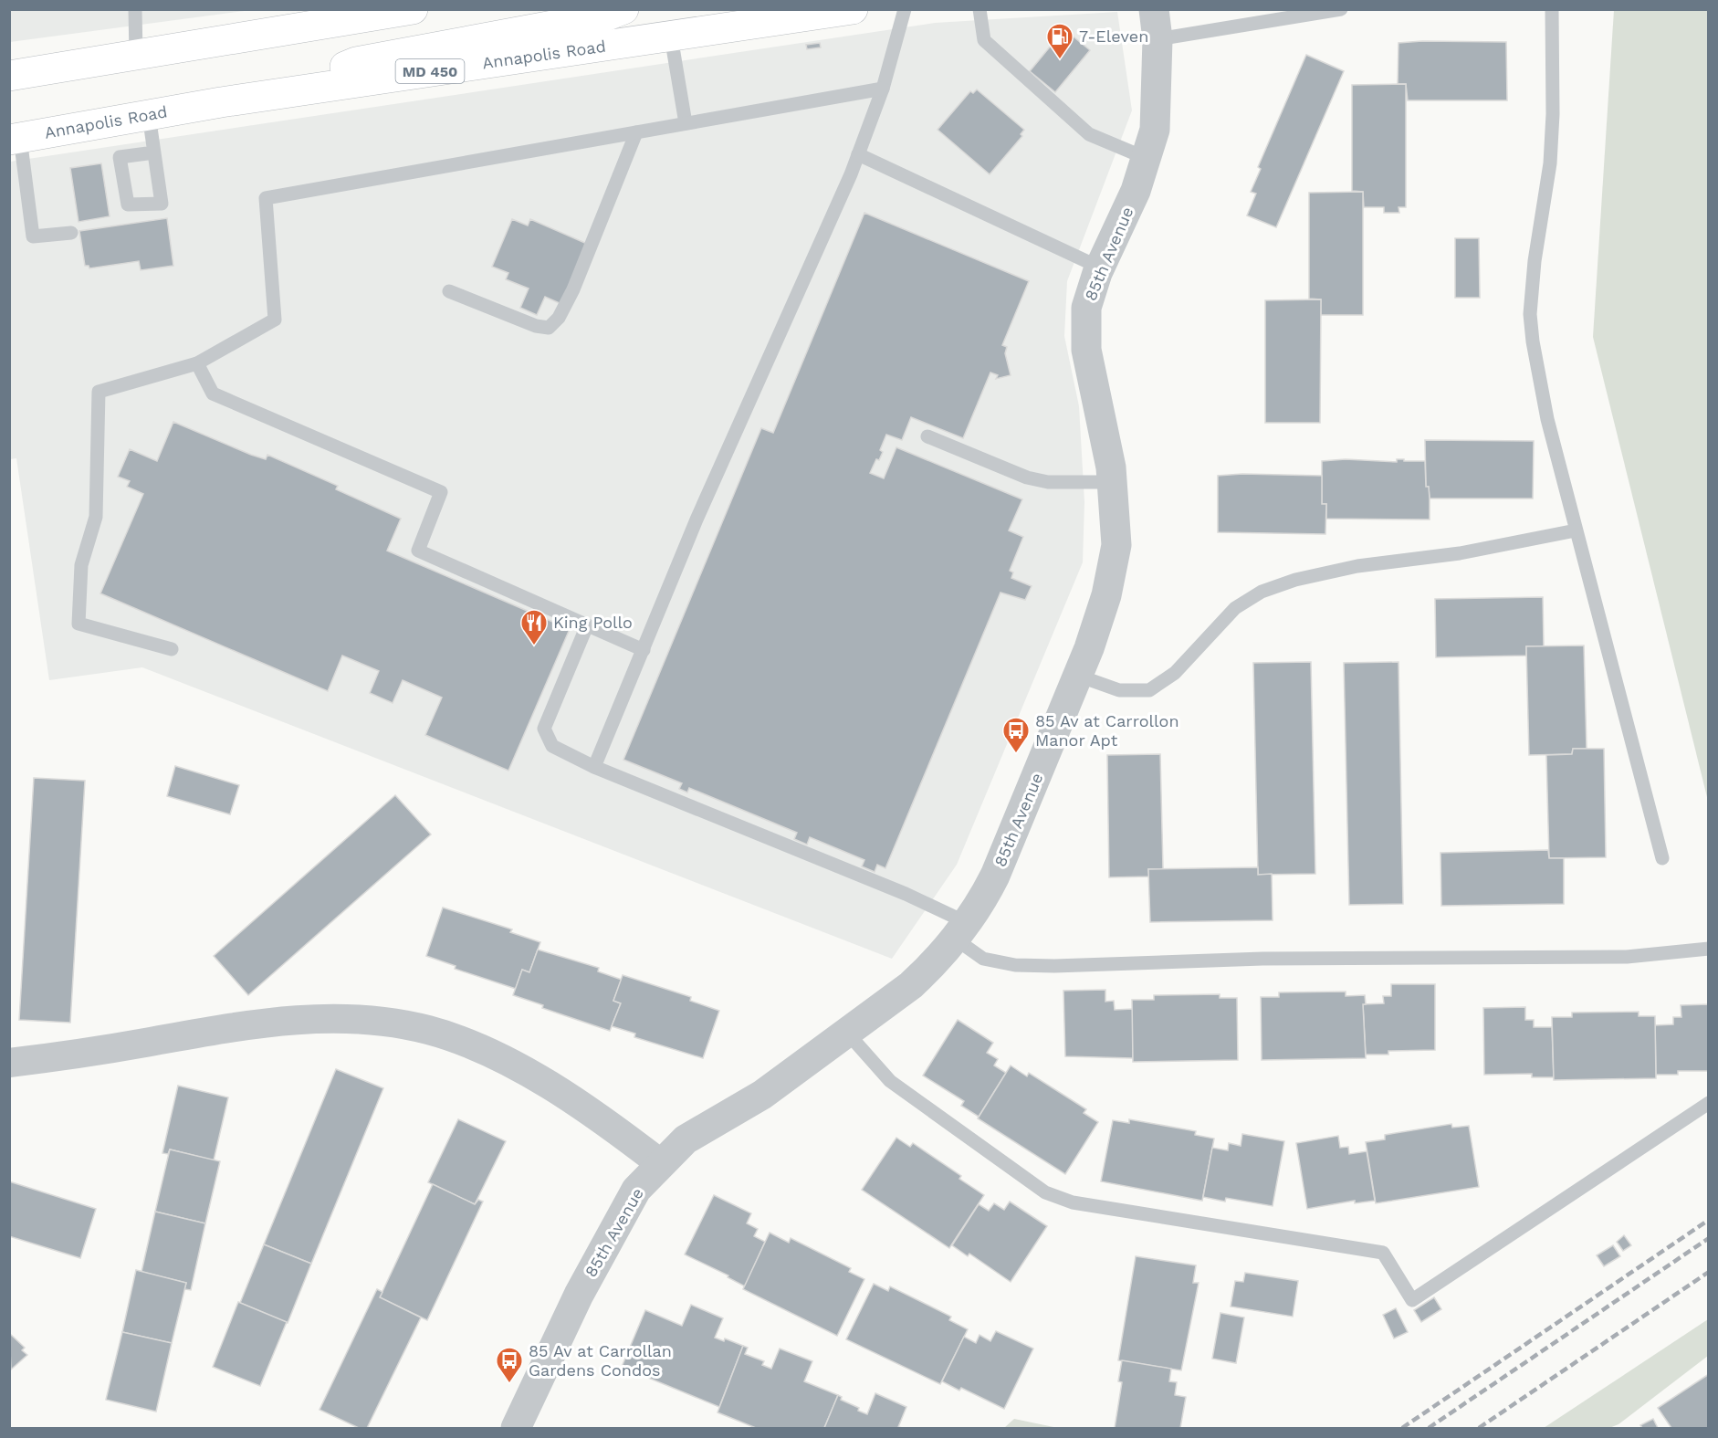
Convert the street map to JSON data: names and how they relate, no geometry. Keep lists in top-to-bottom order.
{
  "streets": {
    "main road": ["Annapolis Road", "MD 450"],
    "street": ["85th Avenue"]
  },
  "places": {
    "fuel station": ["7-Eleven"],
    "restaurant": ["King Pollo"],
    "bus stop": ["85 Av at Carrollon Manor Apt", "85 Av at Carrollan Gardens Condos"]
  }
}
